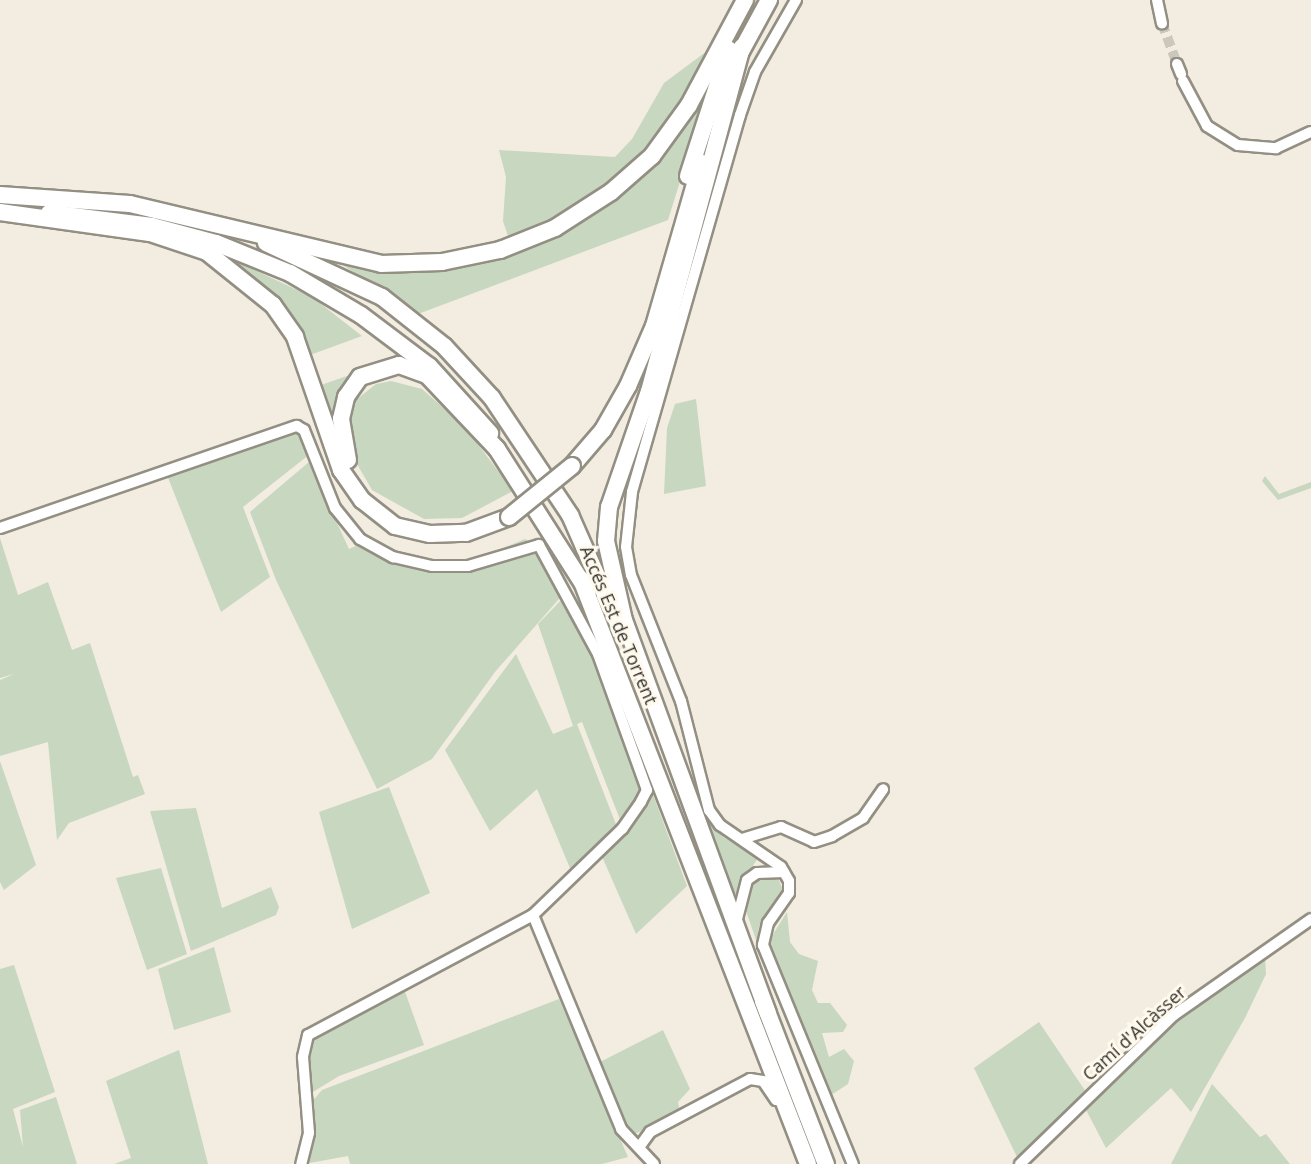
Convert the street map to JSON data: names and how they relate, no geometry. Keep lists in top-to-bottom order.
{
  "streets": {
    "main road": ["Accés Est de Torrent"],
    "street": ["Camí d'Alcàsser"]
  }
}
